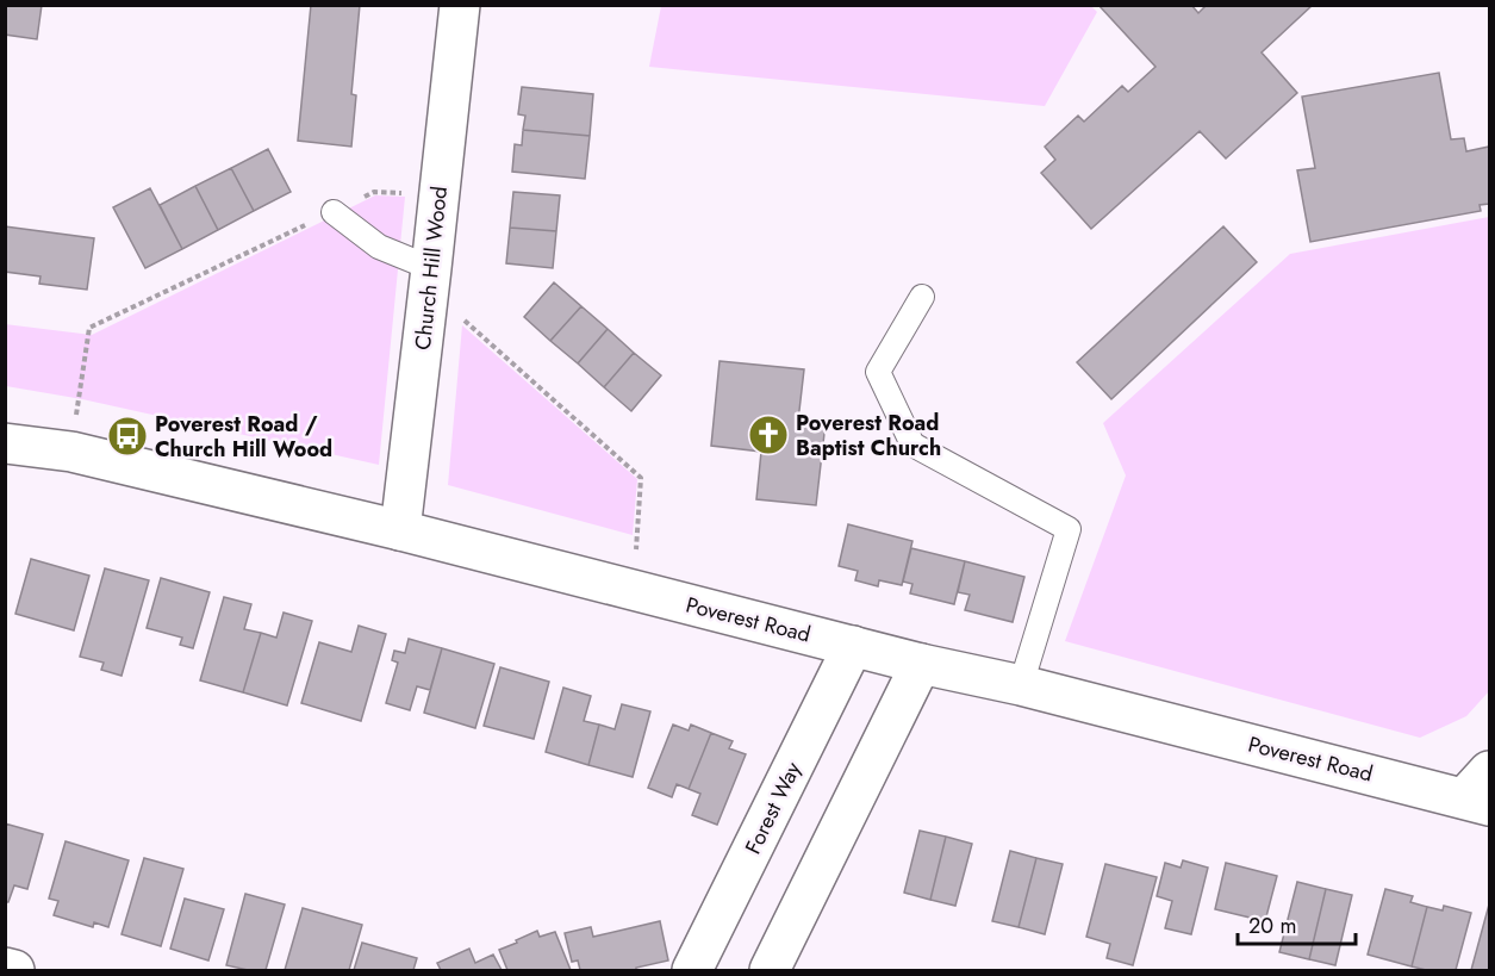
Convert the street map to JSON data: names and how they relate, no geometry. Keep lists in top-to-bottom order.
{
  "streets": {
    "street": ["Church Hill Wood", "Poverest Road", "Forest Way"]
  },
  "crossings": [
    ["Church Hill Wood", "Poverest Road"],
    ["Poverest Road", "Forest Way"]
  ],
  "places": {
    "church": ["Poverest Road Baptist Church"],
    "bus stop": ["Poverest Road / Church Hill Wood"]
  },
  "scale_bar": "20 m"
}
